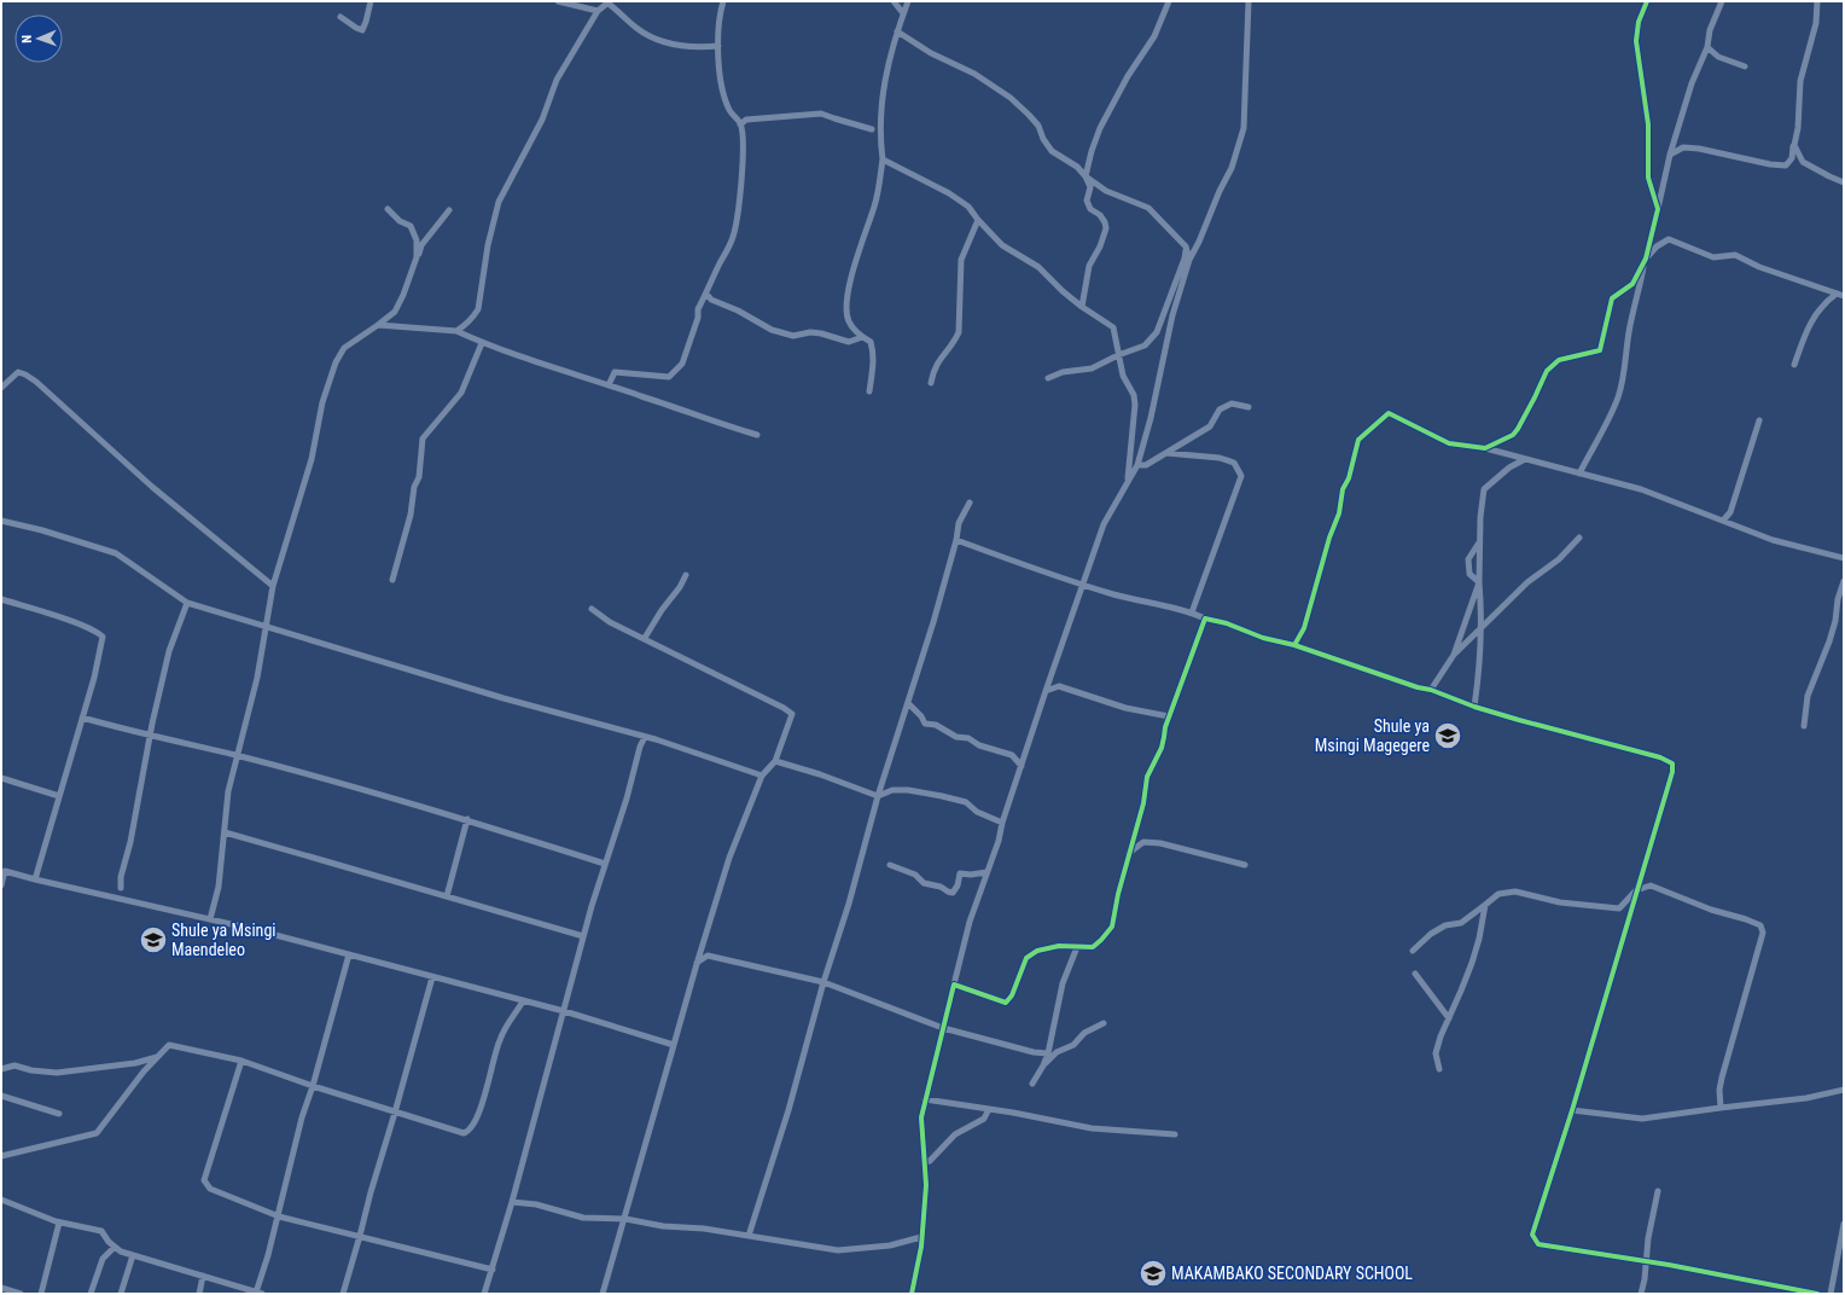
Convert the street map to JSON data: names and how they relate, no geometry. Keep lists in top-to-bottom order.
{
  "places": {
    "school or university": ["Shule ya Msingi Magegere", "Shule ya Msingi Maendeleo", "MAKAMBAKO SECONDARY SCHOOL"]
  },
  "north": "left"
}
